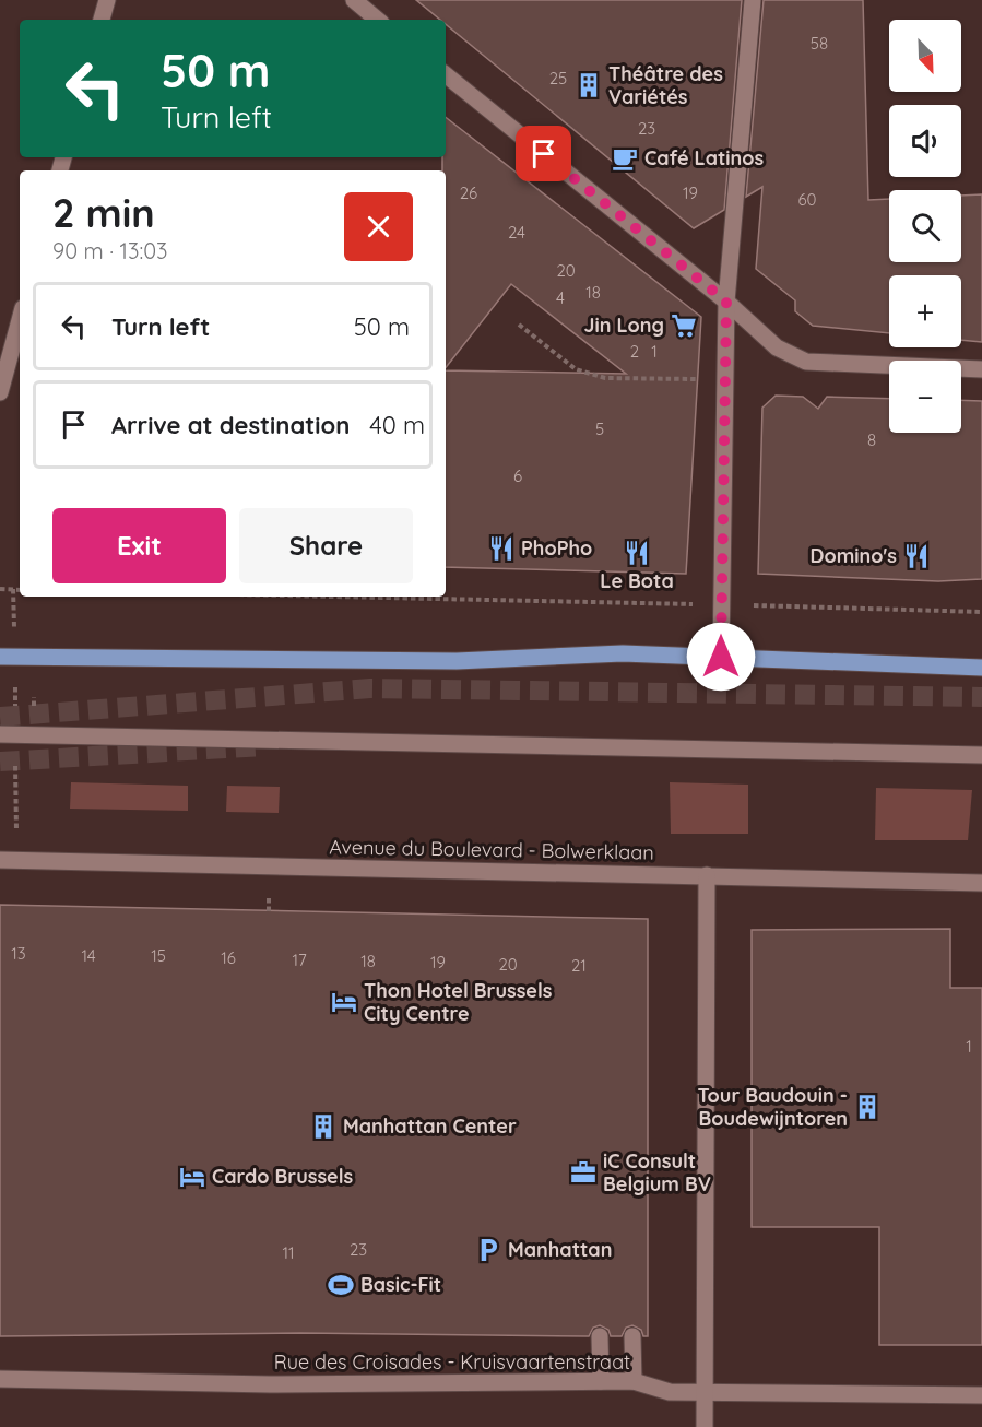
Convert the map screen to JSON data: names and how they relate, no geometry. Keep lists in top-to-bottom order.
{
  "streets": {
    "street": ["Avenue du Boulevard - Bolwerklaan", "Rue des Croisades - Kruisvaartenstraat"]
  },
  "places": {
    "building": ["Théâtre des Variétés", "Tour Baudouin - Boudewijntoren", "Manhattan Center"],
    "cafe": ["Café Latinos"],
    "supermarket": ["Jin Long"],
    "restaurant": ["PhoPho", "Le Bota", "Domino's"],
    "hotel": ["Thon Hotel Brussels City Centre", "Cardo Brussels"],
    "office": ["iC Consult Belgium BV"],
    "parking": ["Manhattan"],
    "sports": ["Basic-Fit"]
  },
  "house_numbers": [
    "58",
    "25",
    "23",
    "26",
    "19",
    "60",
    "24",
    "20",
    "18",
    "4",
    "2",
    "1",
    "5",
    "8",
    "6",
    "13",
    "14",
    "15",
    "16",
    "17",
    "18",
    "19",
    "20",
    "21",
    "1",
    "23",
    "11"
  ],
  "north": "bottom right",
  "page": {
    "map_buttons": ["+", "−"],
    "turn": ["50 m", "Turn left"],
    "heading": ["2 min", "90 m · 13:03"],
    "list": [
      {
        "name": "Turn left",
        "value": "50 m"
      },
      {
        "name": "Arrive at destination",
        "value": "40 m"
      }
    ],
    "buttons": ["Exit", "Share"]
  }
}
